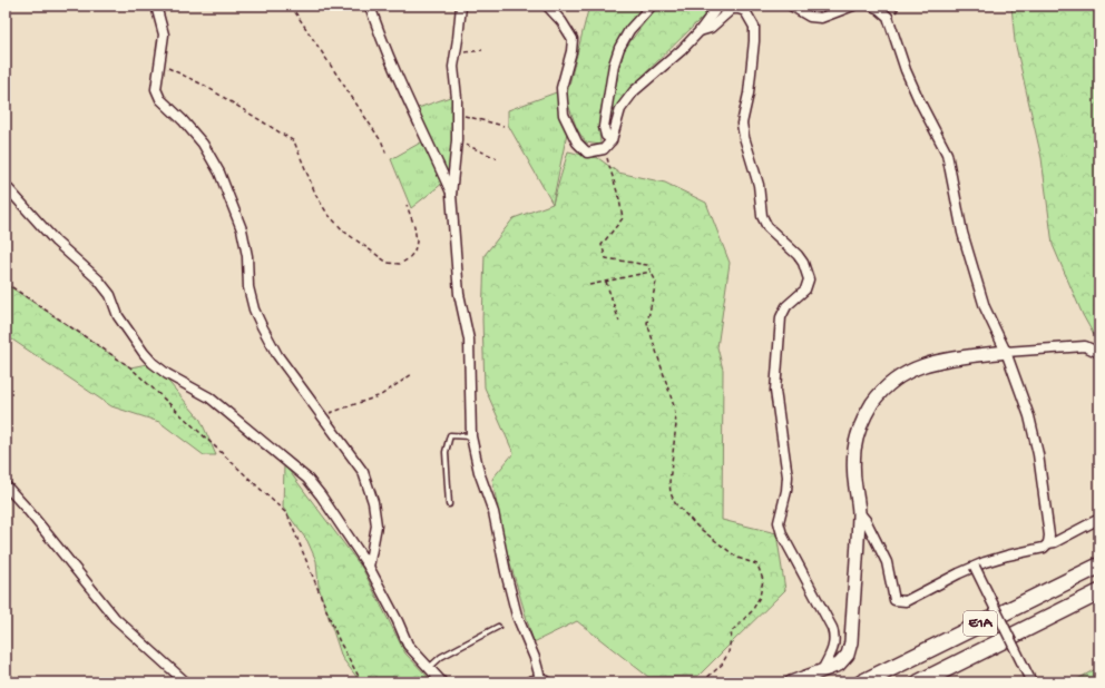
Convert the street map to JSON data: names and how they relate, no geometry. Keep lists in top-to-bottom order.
{
  "streets": {
    "highway": ["E1A"]
  }
}
